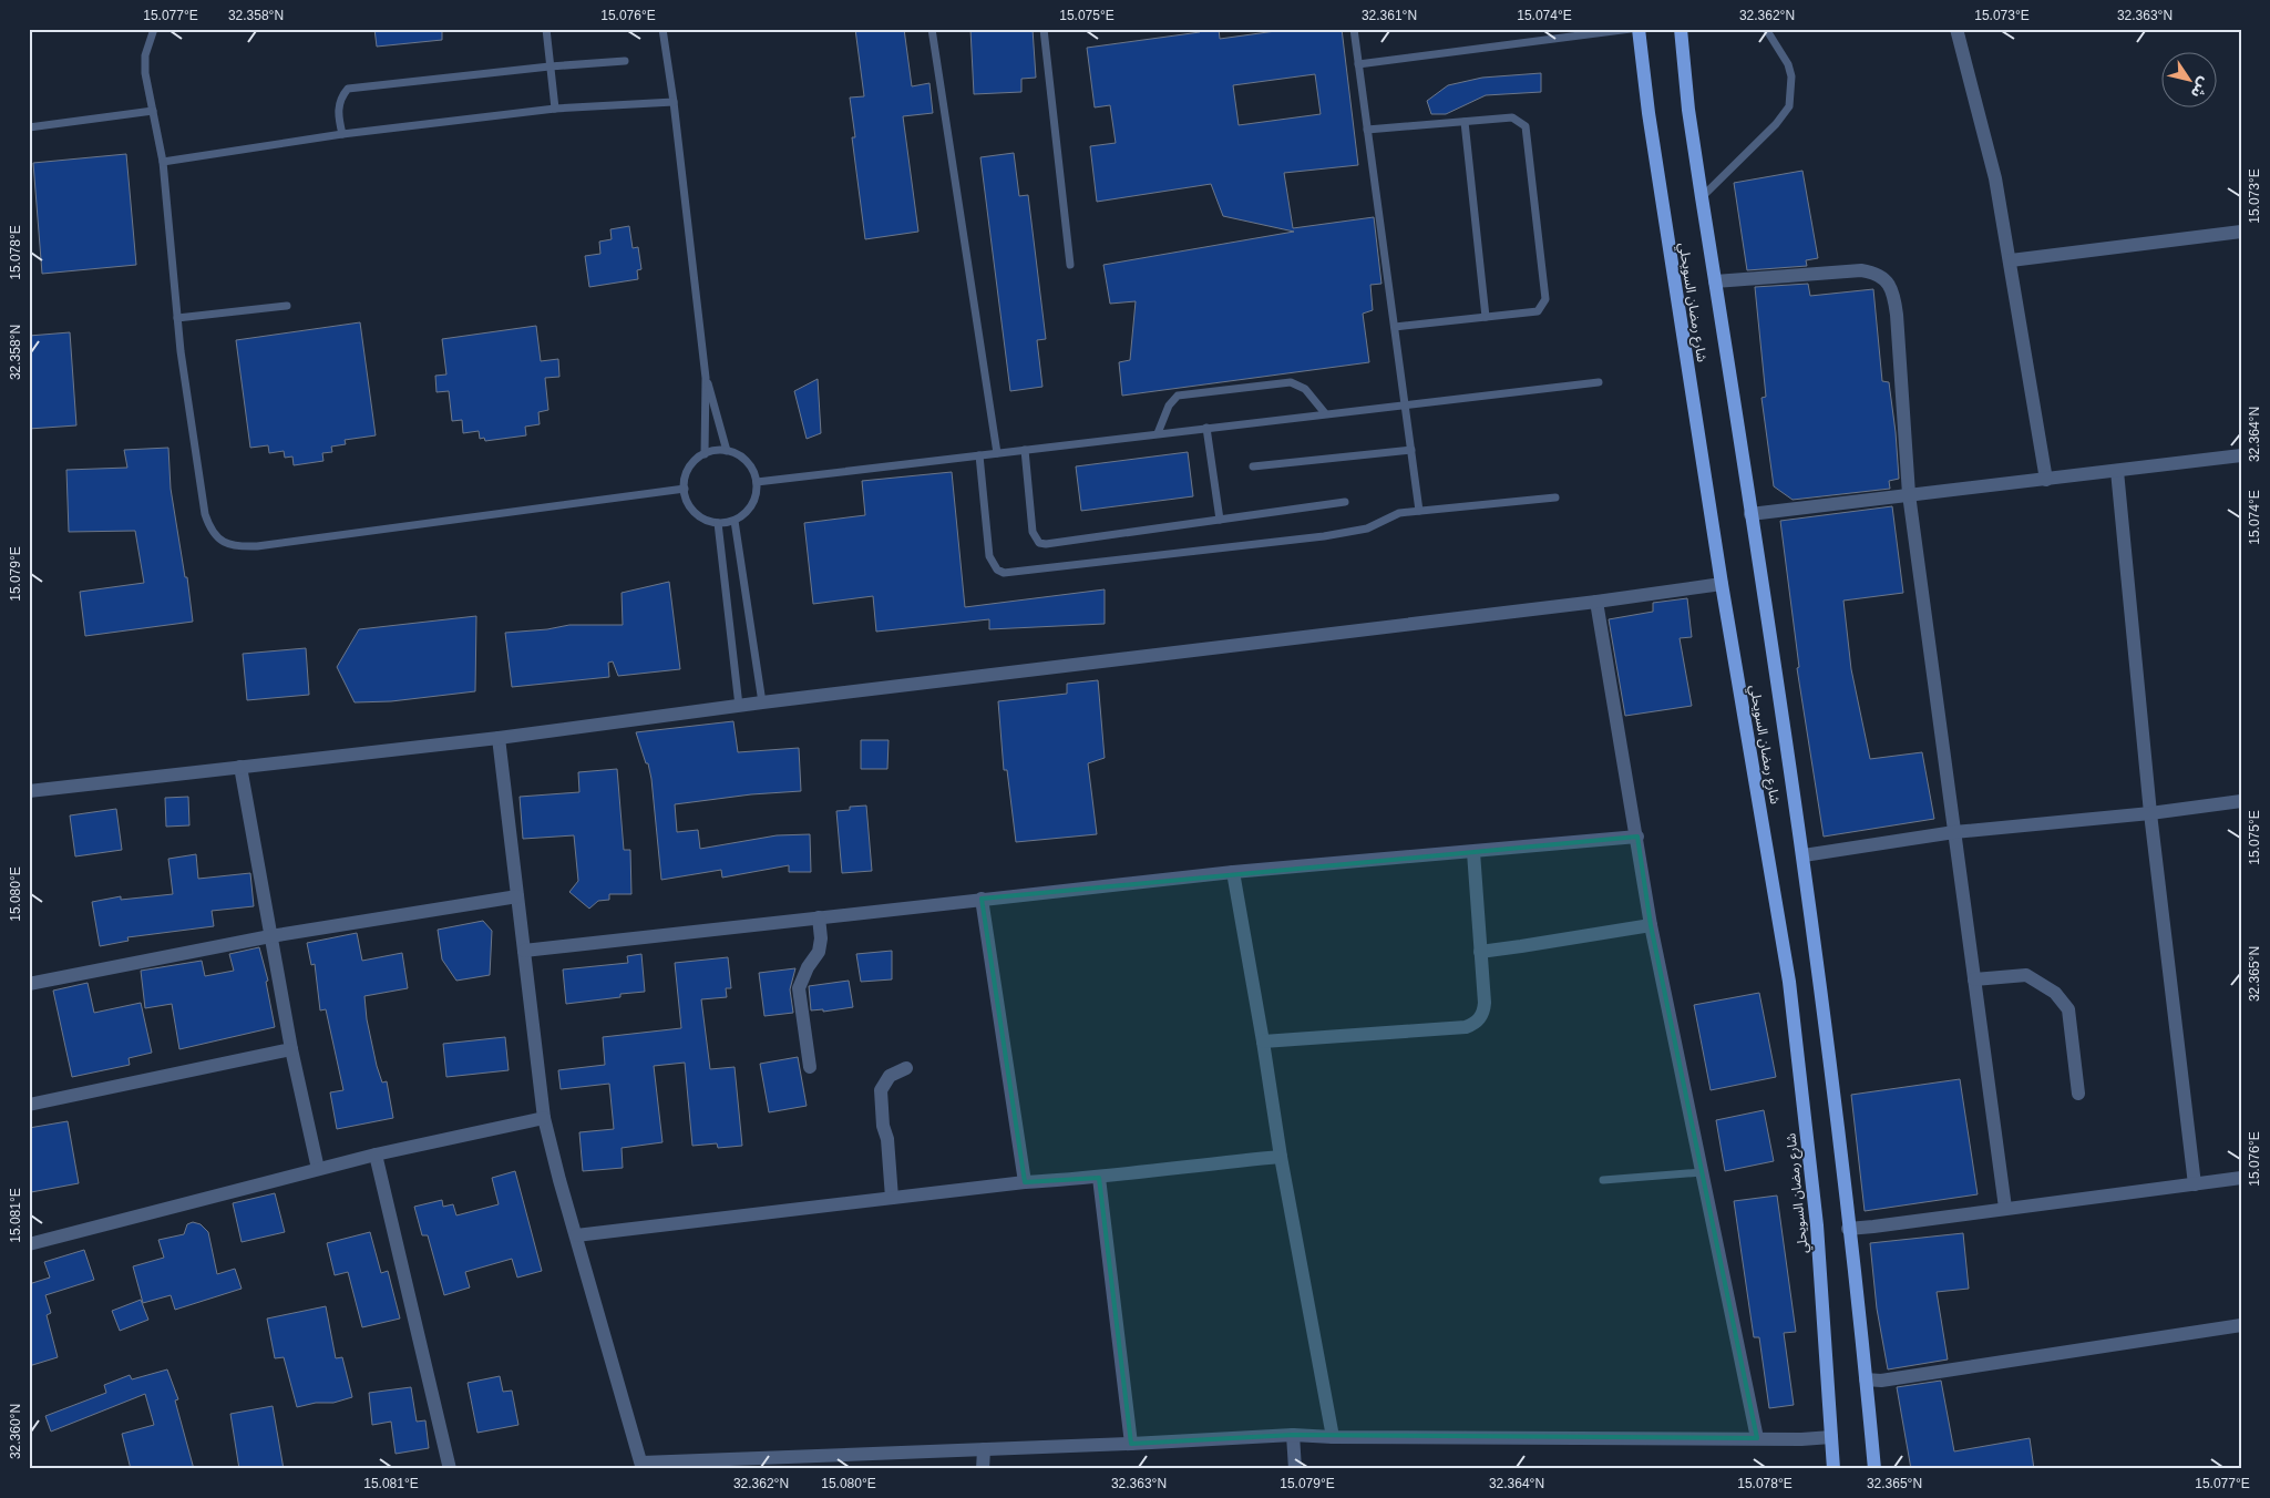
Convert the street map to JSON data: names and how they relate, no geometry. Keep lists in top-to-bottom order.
{
  "streets": {
    "main road": ["شارع رمضان السويحلي"]
  },
  "north": "bottom right",
  "coordinates": [
    "15.077°E",
    "32.358°N",
    "15.076°E",
    "15.075°E",
    "32.361°N",
    "15.074°E",
    "32.362°N",
    "15.073°E",
    "32.363°N",
    "15.078°E",
    "32.364°N",
    "15.079°E",
    "15.080°E",
    "32.365°N",
    "15.081°E",
    "32.360°N"
  ]
}
